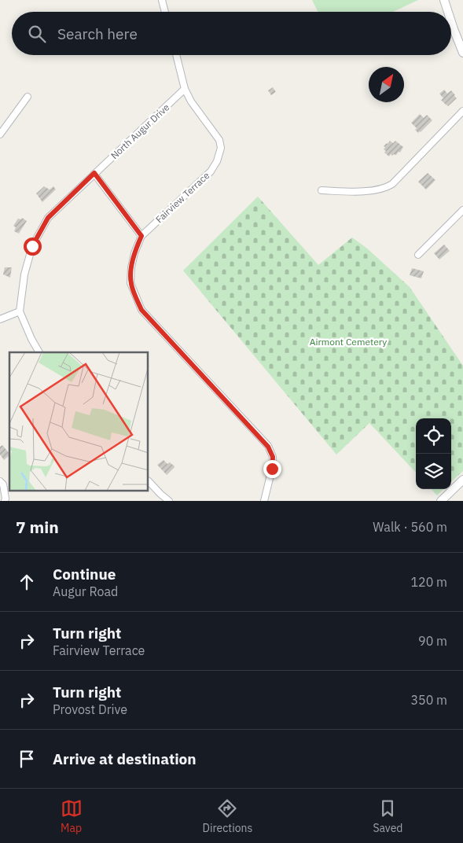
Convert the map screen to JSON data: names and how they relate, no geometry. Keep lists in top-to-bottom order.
{
  "streets": {
    "street": ["North Augur Drive", "Fairview Terrace"]
  },
  "crossings": [
    ["North Augur Drive", "Fairview Terrace"]
  ],
  "parks": ["Airmont Cemetery"],
  "north": "top right",
  "page": {
    "search": "Search here",
    "heading": ["7 min", "Walk · 560 m"],
    "list": [
      ["Continue", "Augur Road", "120 m"],
      ["Turn right", "Fairview Terrace", "90 m"],
      ["Turn right", "Provost Drive", "350 m"],
      "Arrive at destination"
    ],
    "nav": ["Map", "Directions", "Saved"]
  }
}
